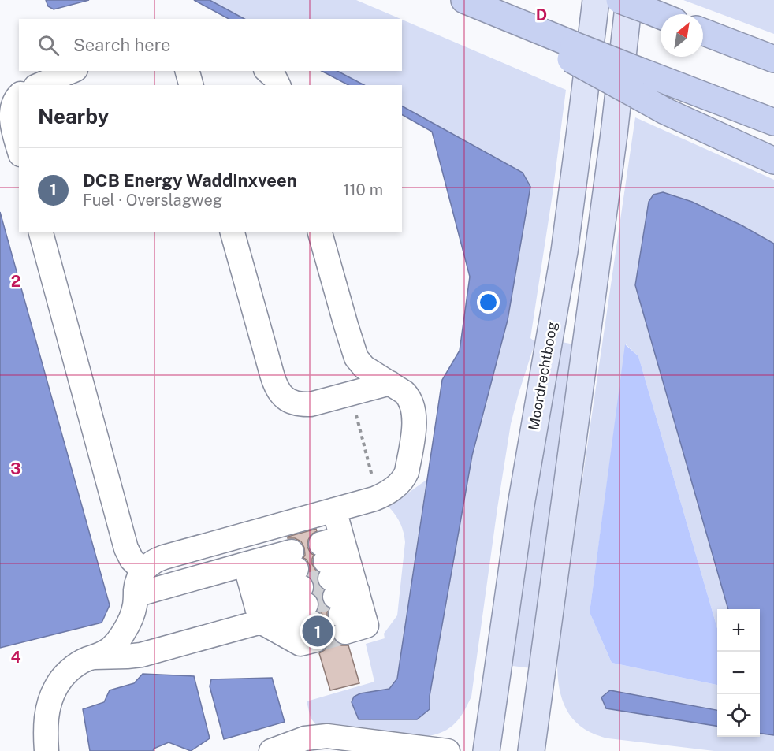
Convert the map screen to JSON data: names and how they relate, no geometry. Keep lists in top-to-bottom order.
{
  "streets": {
    "main road": ["Moordrechtboog"]
  },
  "north": "top right",
  "page": {
    "search": "Search here",
    "heading": "Nearby",
    "list": [
      {
        "mark": "1",
        "name": "DCB Energy Waddinxveen",
        "note": "Fuel · Overslagweg",
        "value": "110 m"
      }
    ],
    "map_buttons": ["+", "−"],
    "pins": "1"
  },
  "grid": {
    "columns": ["D"],
    "rows": ["2", "3", "4"]
  }
}
